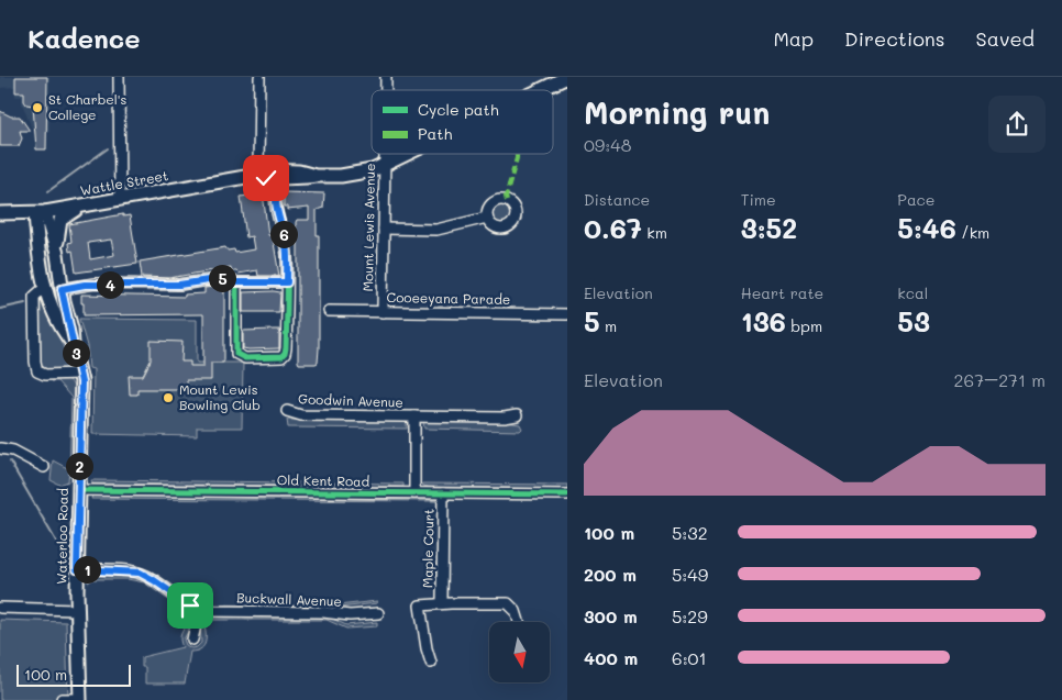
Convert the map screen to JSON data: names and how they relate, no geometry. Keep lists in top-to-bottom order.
{
  "streets": {
    "main road": ["Wattle Street", "Waterloo Road"],
    "street": [
      "Mount Lewis Avenue",
      "Cooeeyana Parade",
      "Goodwin Avenue",
      "Old Kent Road",
      "Maple Court",
      "Buckwall Avenue"
    ]
  },
  "crossings": [
    ["Wattle Street", "Mount Lewis Avenue"],
    ["Wattle Street", "Waterloo Road"],
    ["Mount Lewis Avenue", "Cooeeyana Parade"],
    ["Goodwin Avenue", "Old Kent Road"],
    ["Old Kent Road", "Waterloo Road"],
    ["Old Kent Road", "Maple Court"]
  ],
  "places": ["St Charbel's College", "Mount Lewis Bowling Club"],
  "legend": ["Cycle path", "Path"],
  "scale_bar": "100 m",
  "north": "bottom",
  "page": {
    "header": "Kadence",
    "nav": ["Map", "Directions", "Saved"],
    "heading": ["Morning run", "09:48"],
    "stats": [
      ["Distance", "0.67 km"],
      ["Time", "3:52"],
      ["Pace", "5:46 /km"],
      ["Elevation", "5 m"],
      ["Heart rate", "136 bpm"],
      ["kcal", "53"]
    ],
    "pins": [
      "6",
      "5",
      "4",
      "3",
      "2",
      "1"
    ],
    "chart": ["Elevation", "267–271 m"],
    "list": [
      {
        "name": "100 m",
        "note": "5:32"
      },
      {
        "name": "200 m",
        "note": "5:49"
      },
      {
        "name": "300 m",
        "note": "5:29"
      },
      {
        "name": "400 m",
        "note": "6:01"
      }
    ],
    "scale": "100 m"
  }
}
